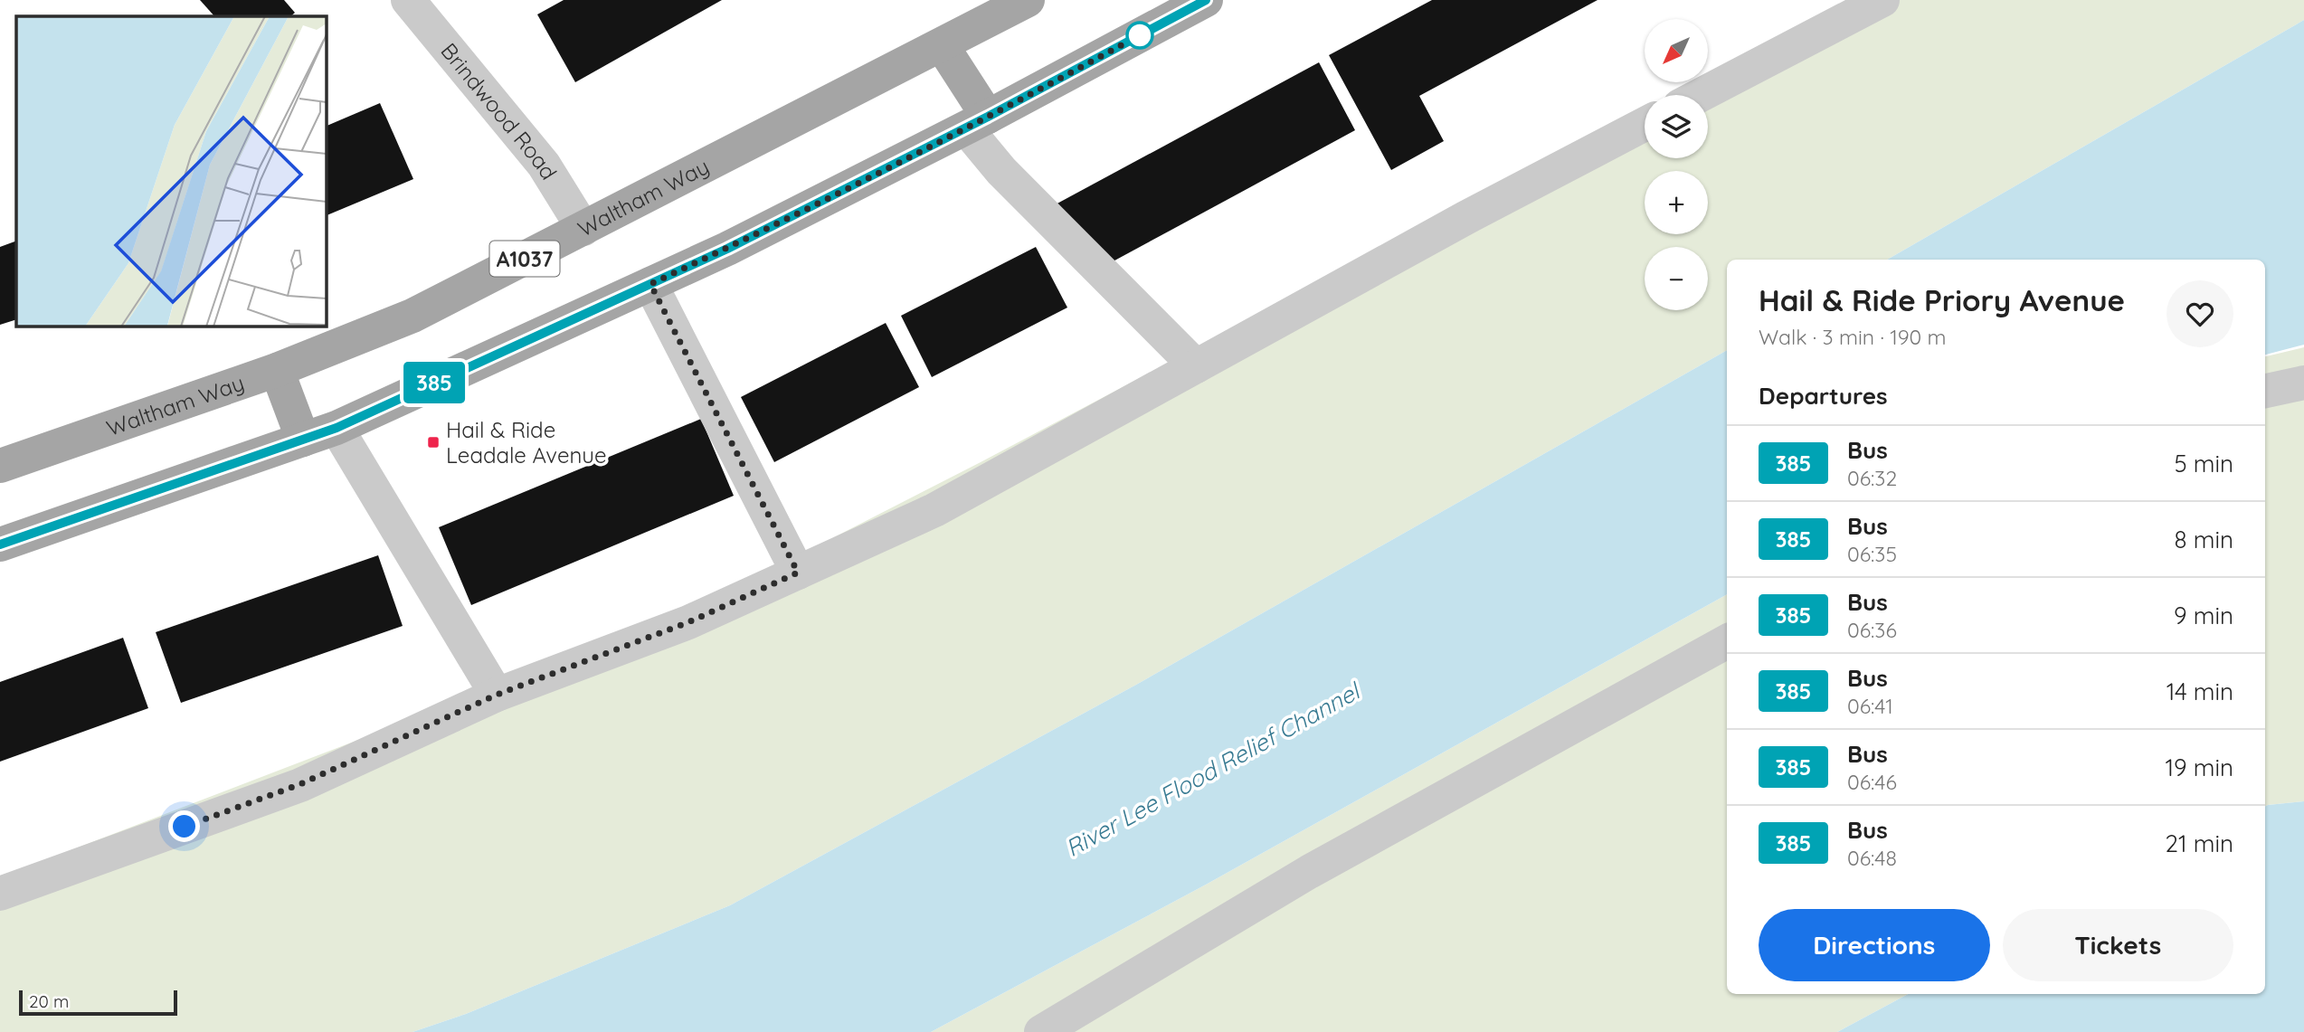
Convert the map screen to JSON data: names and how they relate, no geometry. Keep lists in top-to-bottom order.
{
  "streets": {
    "main road": ["Waltham Way", "A1037"],
    "street": ["Brindwood Road"]
  },
  "crossings": [
    ["Brindwood Road", "Waltham Way"]
  ],
  "water": ["River Lee Flood Relief Channel"],
  "places": {
    "transit": ["Hail & Ride Leadale Avenue"]
  },
  "lines": ["bus line 385"],
  "scale_bar": "20 m",
  "north": "bottom left",
  "page": {
    "on_map": "385",
    "map_buttons": ["+", "−"],
    "heading": [
      ["Hail & Ride Priory Avenue", "Walk · 3 min · 190 m"],
      "Departures"
    ],
    "list": [
      {
        "mark": "385",
        "name": "Bus",
        "note": "06:32",
        "value": "5 min"
      },
      {
        "mark": "385",
        "name": "Bus",
        "note": "06:35",
        "value": "8 min"
      },
      {
        "mark": "385",
        "name": "Bus",
        "note": "06:36",
        "value": "9 min"
      },
      {
        "mark": "385",
        "name": "Bus",
        "note": "06:41",
        "value": "14 min"
      },
      {
        "mark": "385",
        "name": "Bus",
        "note": "06:46",
        "value": "19 min"
      },
      {
        "mark": "385",
        "name": "Bus",
        "note": "06:48",
        "value": "21 min"
      }
    ],
    "buttons": ["Directions", "Tickets"],
    "scale": "20 m"
  }
}
